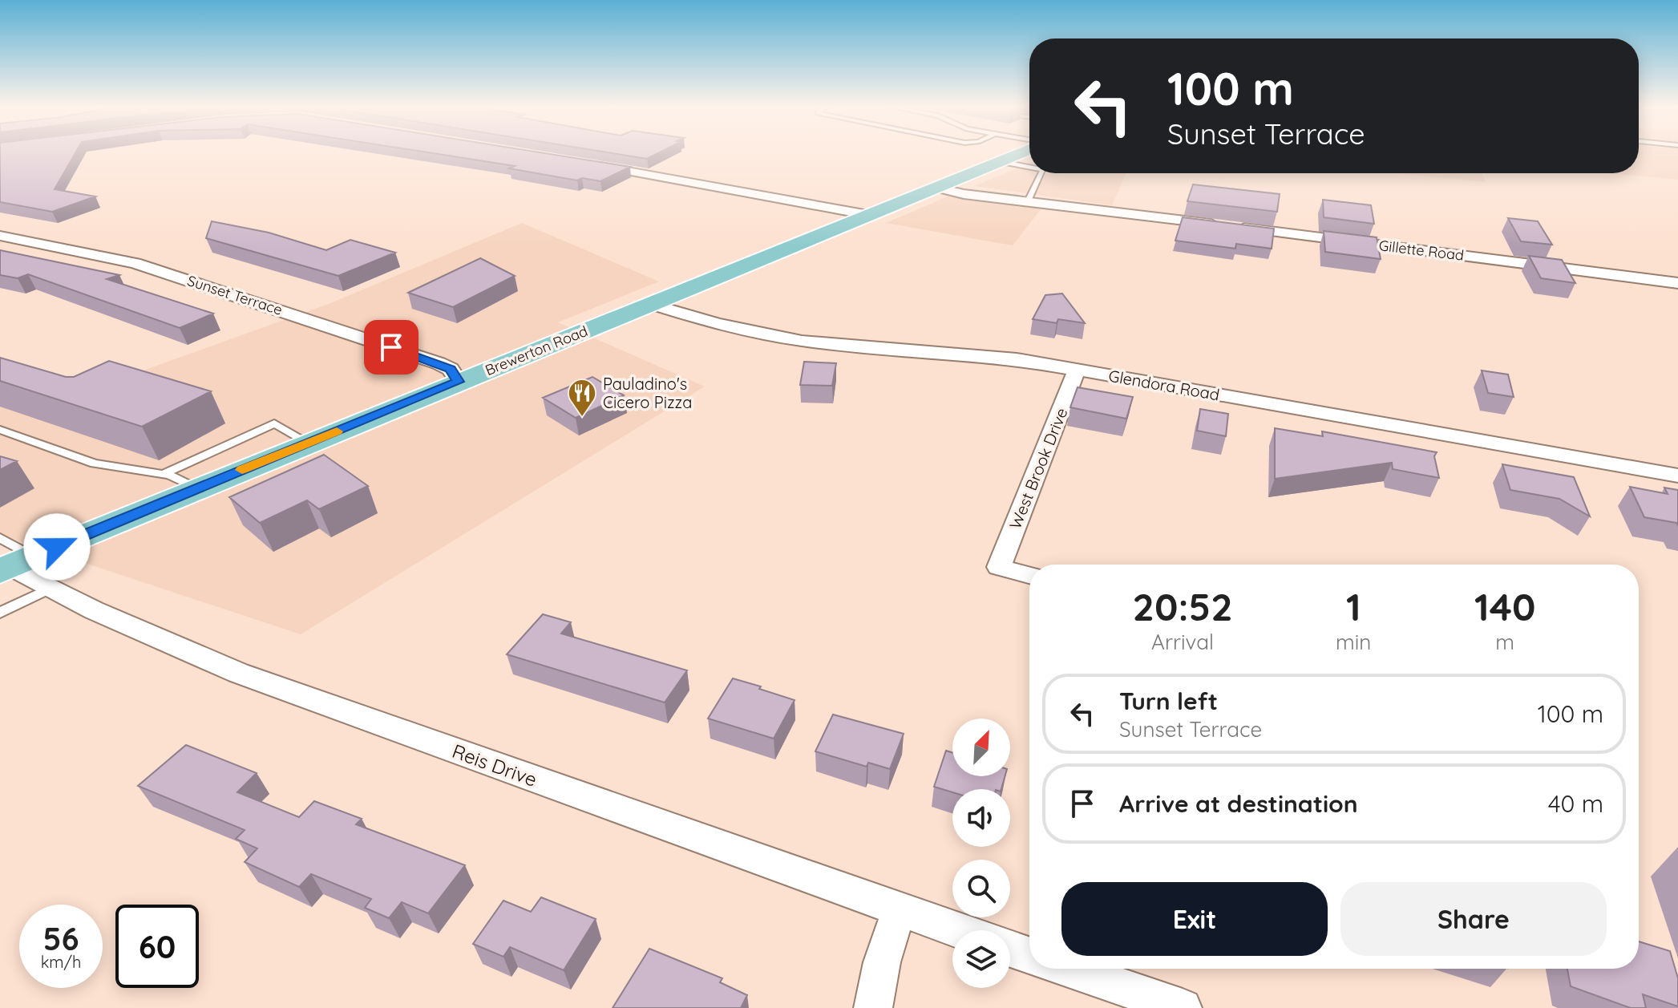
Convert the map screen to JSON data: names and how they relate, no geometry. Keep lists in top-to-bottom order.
{
  "streets": {
    "main road": ["Brewerton Road"],
    "street": [
      "Gillette Road",
      "Sunset Terrace",
      "Glendora Road",
      "West Brook Drive",
      "Reis Drive"
    ]
  },
  "crossings": [
    ["Gillette Road", "Brewerton Road"],
    ["Sunset Terrace", "Brewerton Road"],
    ["Brewerton Road", "Glendora Road"],
    ["Brewerton Road", "Reis Drive"],
    ["Glendora Road", "West Brook Drive"]
  ],
  "places": {
    "restaurant": ["Pauladino's Cicero Pizza"]
  },
  "north": "top right",
  "page": {
    "turn": ["100 m", "Sunset Terrace"],
    "eta": [
      "20:52",
      "Arrival",
      "1",
      "min",
      "140",
      "m"
    ],
    "list": [
      {
        "name": "Turn left",
        "note": "Sunset Terrace",
        "value": "100 m"
      },
      {
        "name": "Arrive at destination",
        "value": "40 m"
      }
    ],
    "buttons": ["Exit", "Share"],
    "speed": "56 km/h",
    "limit": "60"
  }
}
